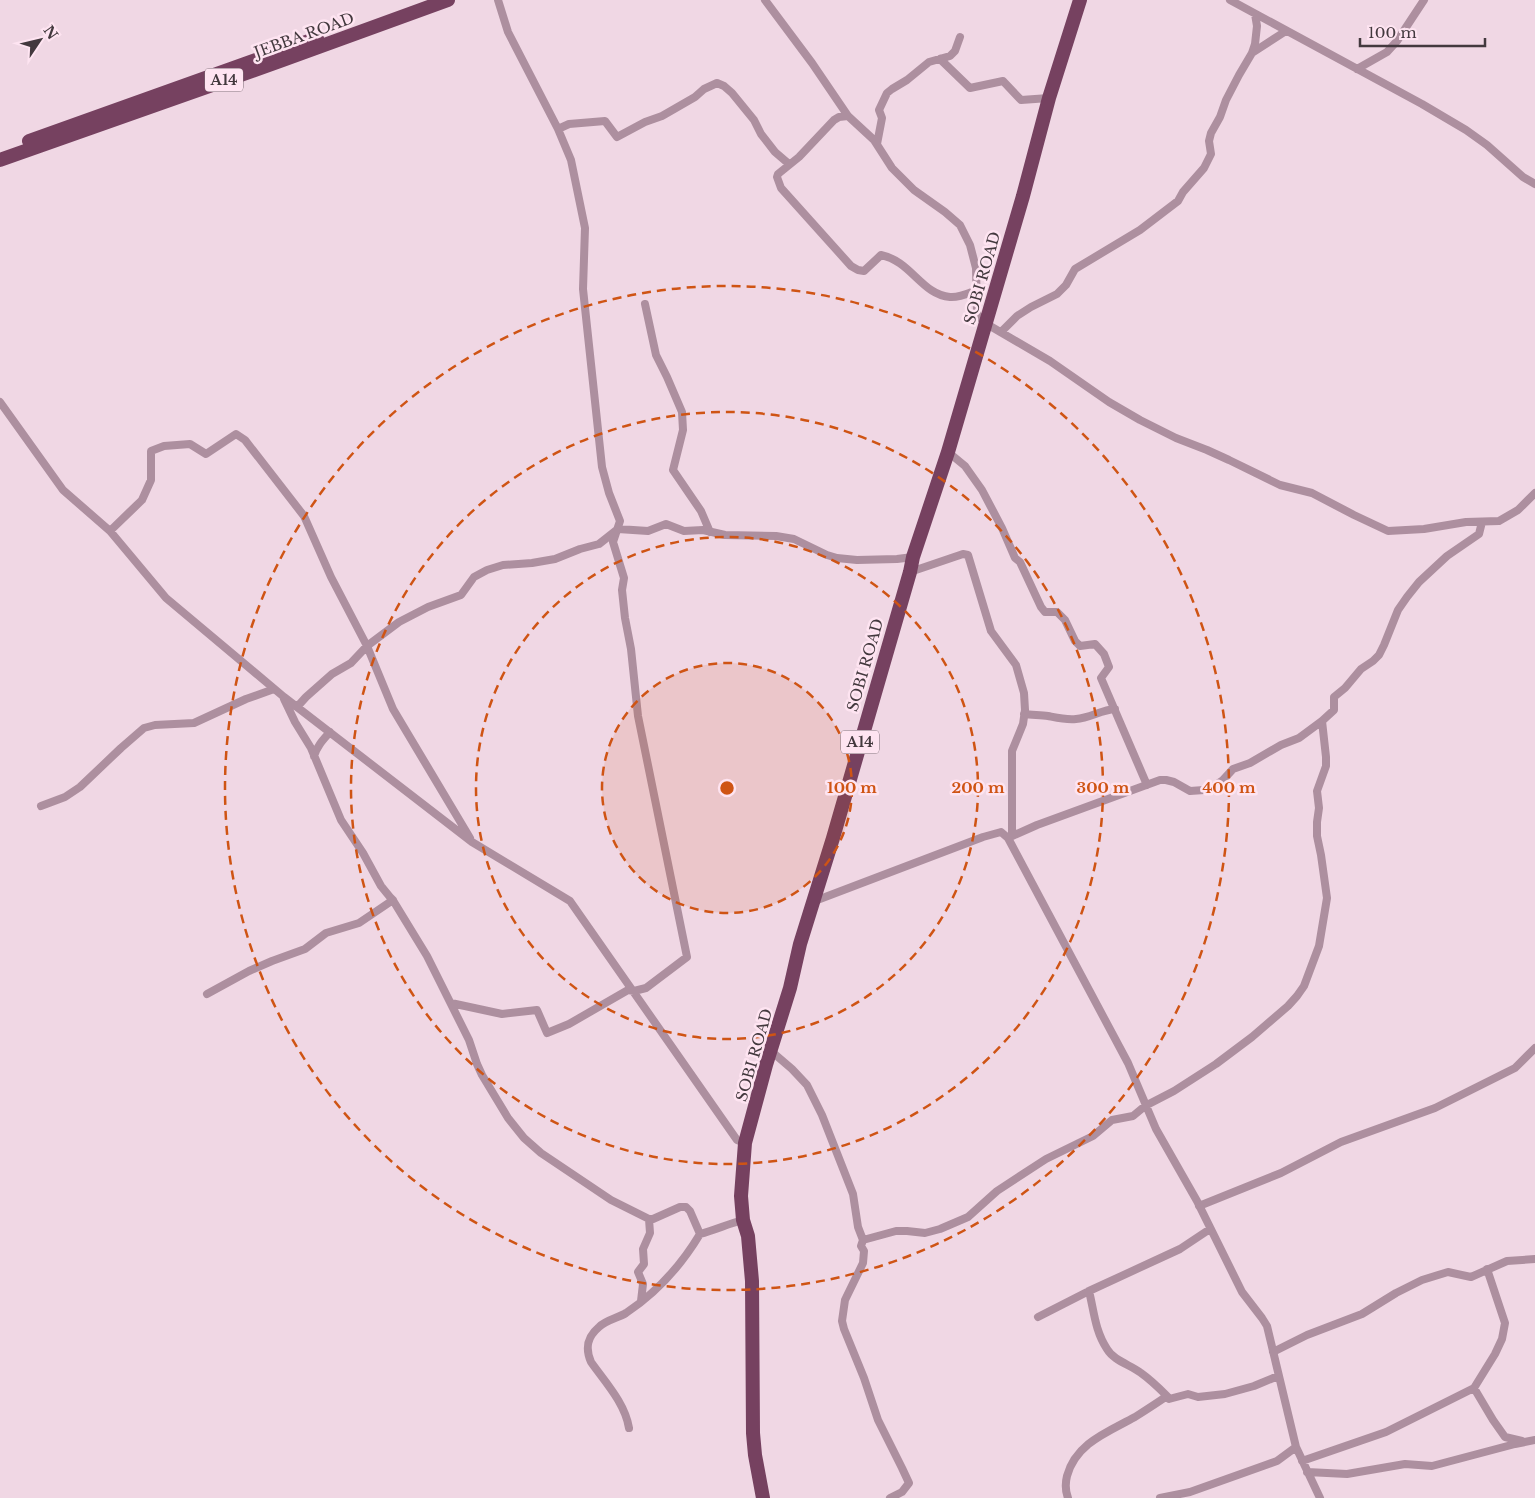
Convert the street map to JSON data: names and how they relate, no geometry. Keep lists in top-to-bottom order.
{
  "streets": {
    "highway": ["JEBBA ROAD", "A14", "SOBI ROAD"]
  },
  "scale_bar": "100 m",
  "north": "top right",
  "rings": [
    "100 m",
    "200 m",
    "300 m",
    "400 m"
  ]
}
